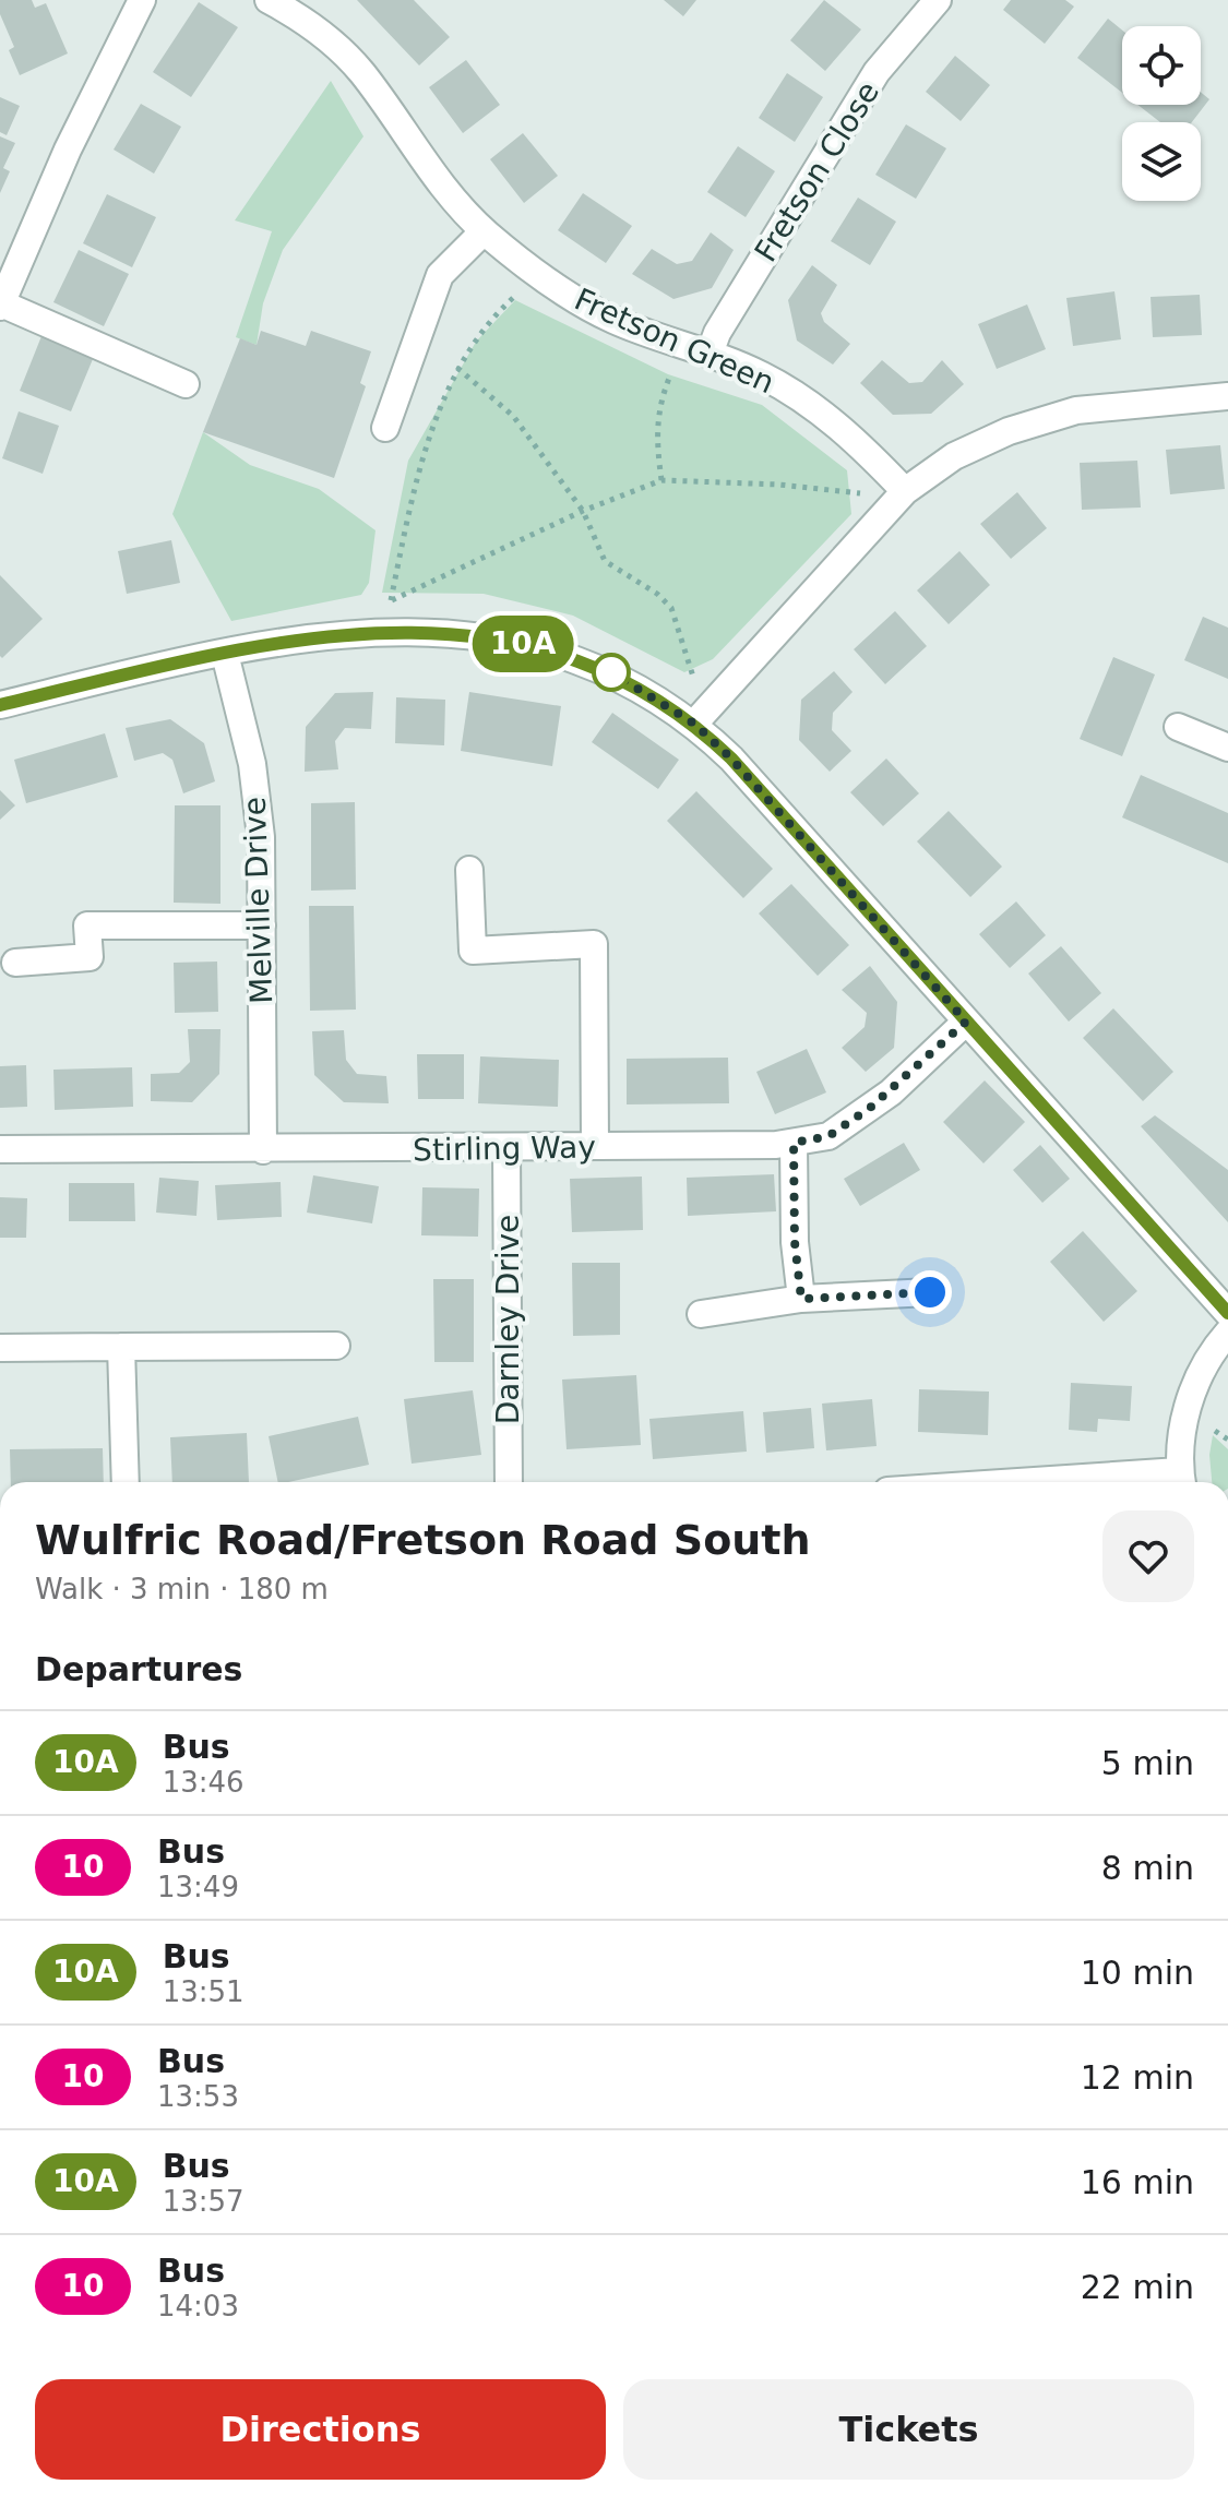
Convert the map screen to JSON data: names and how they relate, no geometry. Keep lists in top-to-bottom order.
{
  "streets": {
    "street": [
      "Fretson Close",
      "Fretson Green",
      "Melville Drive",
      "Stirling Way",
      "Darnley Drive"
    ]
  },
  "crossings": [
    ["Fretson Close", "Fretson Green"],
    ["Melville Drive", "Stirling Way"],
    ["Stirling Way", "Darnley Drive"]
  ],
  "lines": ["bus line 10A"],
  "page": {
    "on_map": "10A",
    "heading": [
      ["Wulfric Road/Fretson Road South", "Walk · 3 min · 180 m"],
      "Departures"
    ],
    "list": [
      {
        "mark": "10A",
        "name": "Bus",
        "note": "13:46",
        "value": "5 min"
      },
      {
        "mark": "10",
        "name": "Bus",
        "note": "13:49",
        "value": "8 min"
      },
      {
        "mark": "10A",
        "name": "Bus",
        "note": "13:51",
        "value": "10 min"
      },
      {
        "mark": "10",
        "name": "Bus",
        "note": "13:53",
        "value": "12 min"
      },
      {
        "mark": "10A",
        "name": "Bus",
        "note": "13:57",
        "value": "16 min"
      },
      {
        "mark": "10",
        "name": "Bus",
        "note": "14:03",
        "value": "22 min"
      }
    ],
    "buttons": ["Directions", "Tickets"]
  }
}
